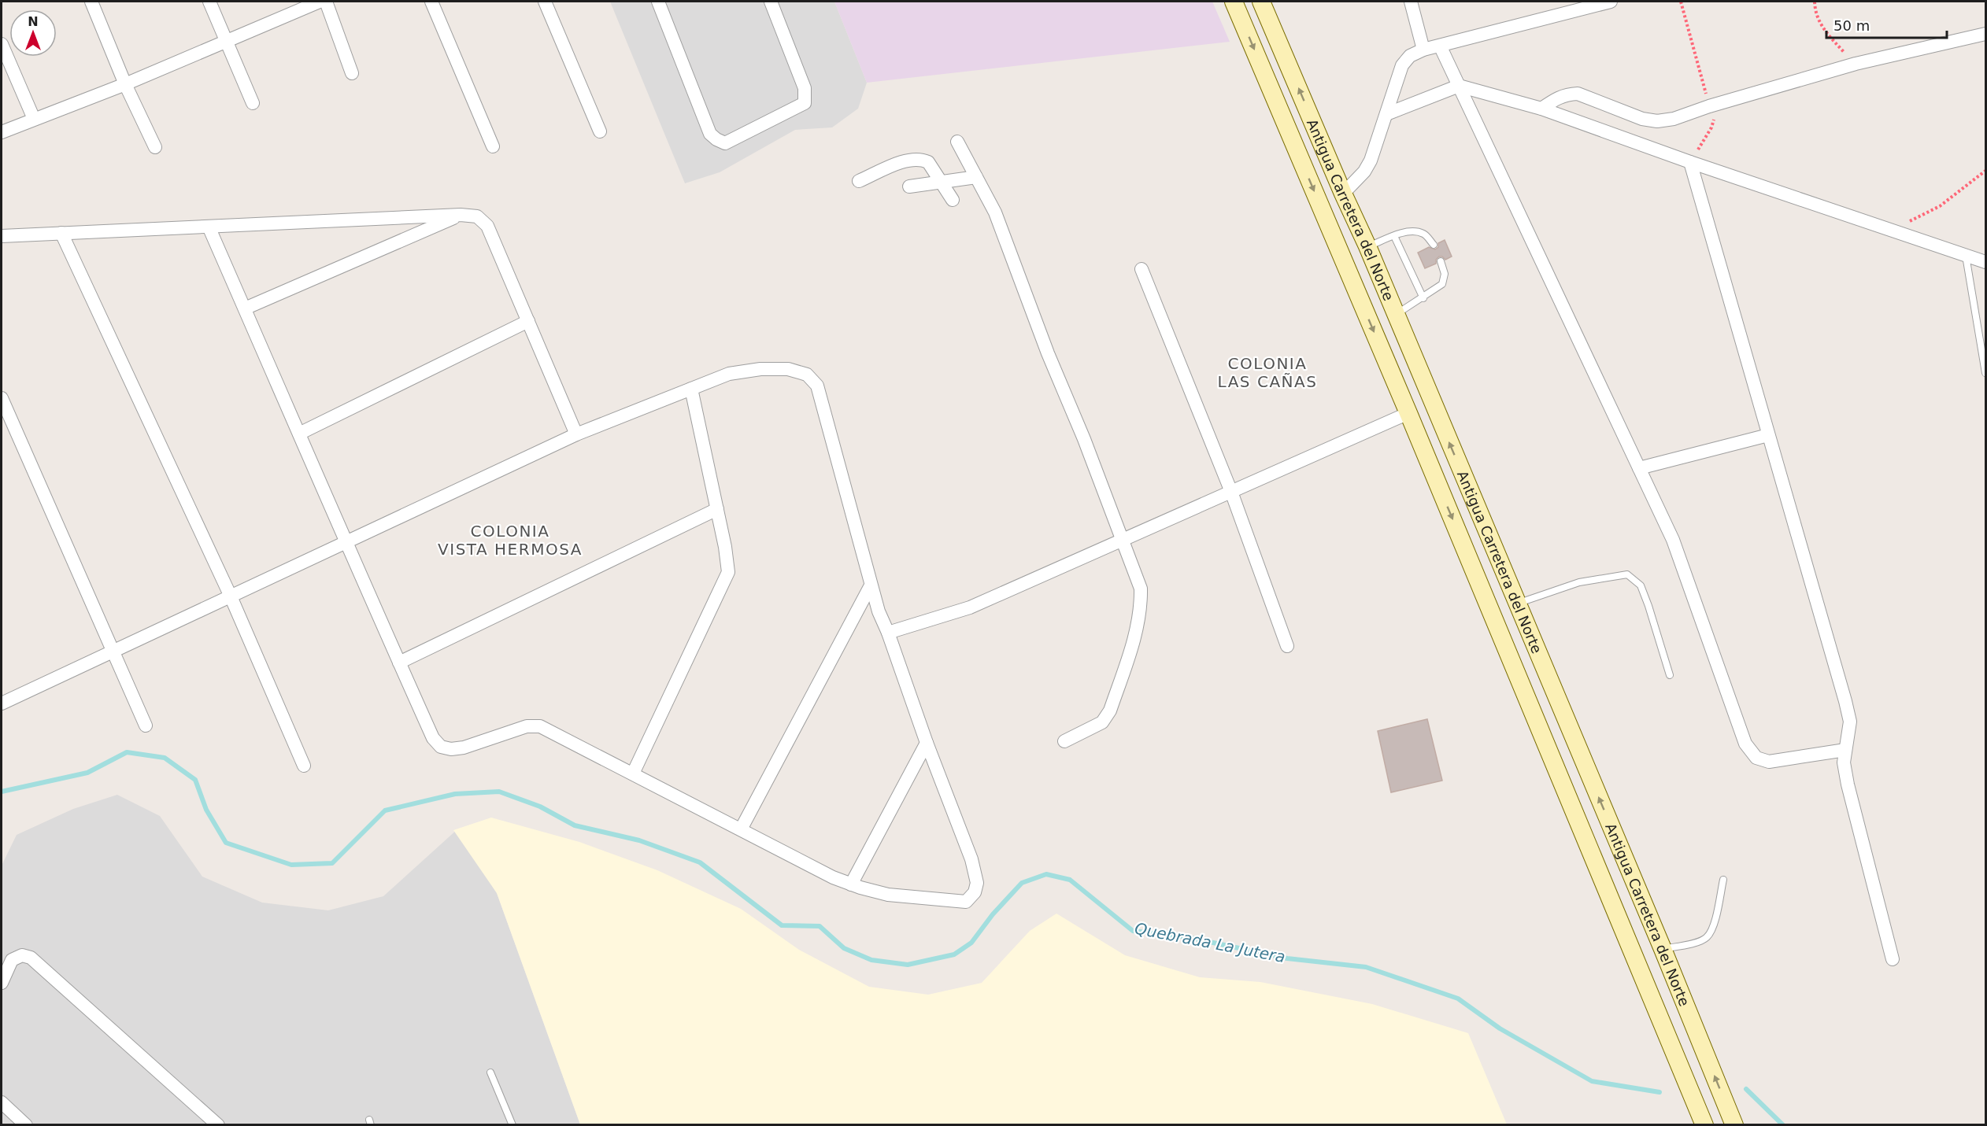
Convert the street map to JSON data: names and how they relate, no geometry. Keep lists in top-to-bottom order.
{
  "streets": {
    "main road": ["Antigua Carretera del Norte"]
  },
  "districts": ["COLONIA LAS CAÑAS", "COLONIA VISTA HERMOSA"],
  "water": ["Quebrada La Jutera"],
  "scale_bar": "50 m",
  "north": "top"
}
